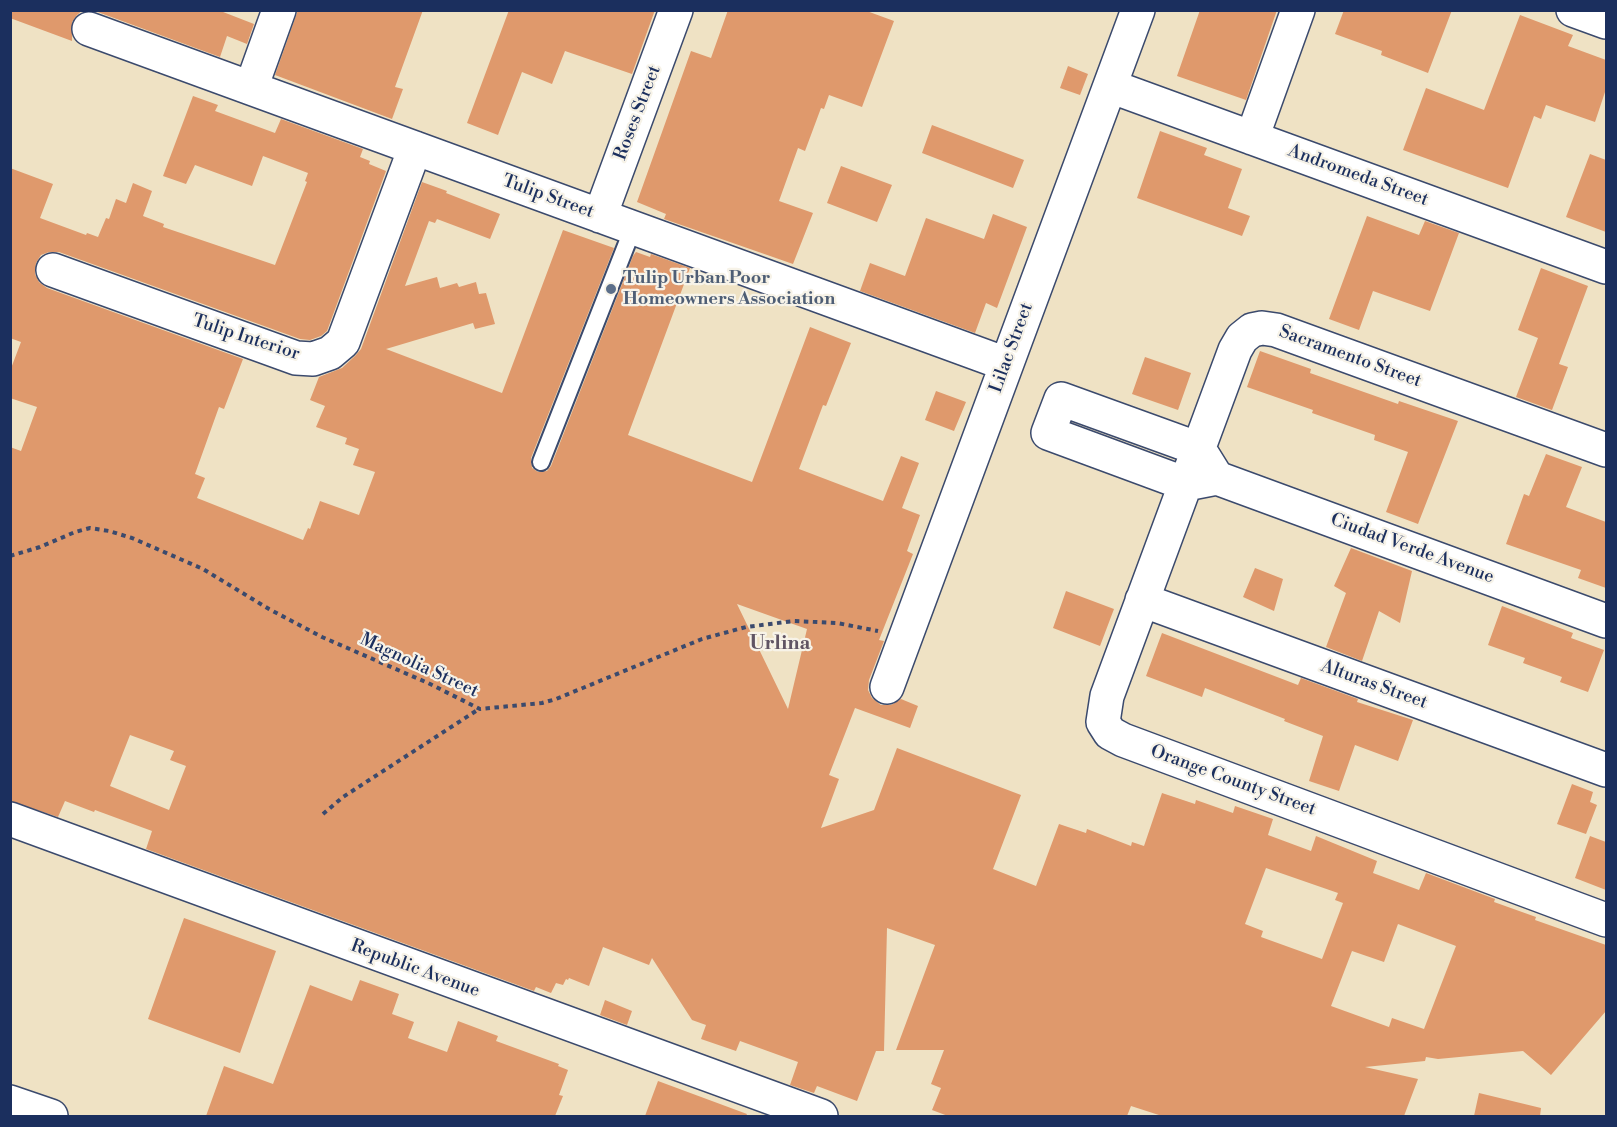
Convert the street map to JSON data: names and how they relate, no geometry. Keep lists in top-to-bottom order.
{
  "streets": {
    "street": [
      "Roses Street",
      "Andromeda Street",
      "Tulip Street",
      "Tulip Interior",
      "Lilac Street",
      "Sacramento Street",
      "Ciudad Verde Avenue",
      "Alturas Street",
      "Orange County Street",
      "Republic Avenue"
    ],
    "path": ["Magnolia Street"]
  },
  "crossings": [
    ["Roses Street", "Tulip Street"],
    ["Andromeda Street", "Lilac Street"],
    ["Tulip Street", "Tulip Interior"],
    ["Tulip Street", "Lilac Street"],
    ["Lilac Street", "Magnolia Street"],
    ["Sacramento Street", "Orange County Street"],
    ["Alturas Street", "Orange County Street"]
  ],
  "districts": ["Urlina"],
  "places": ["Tulip Urban Poor Homeowners Association"]
}
